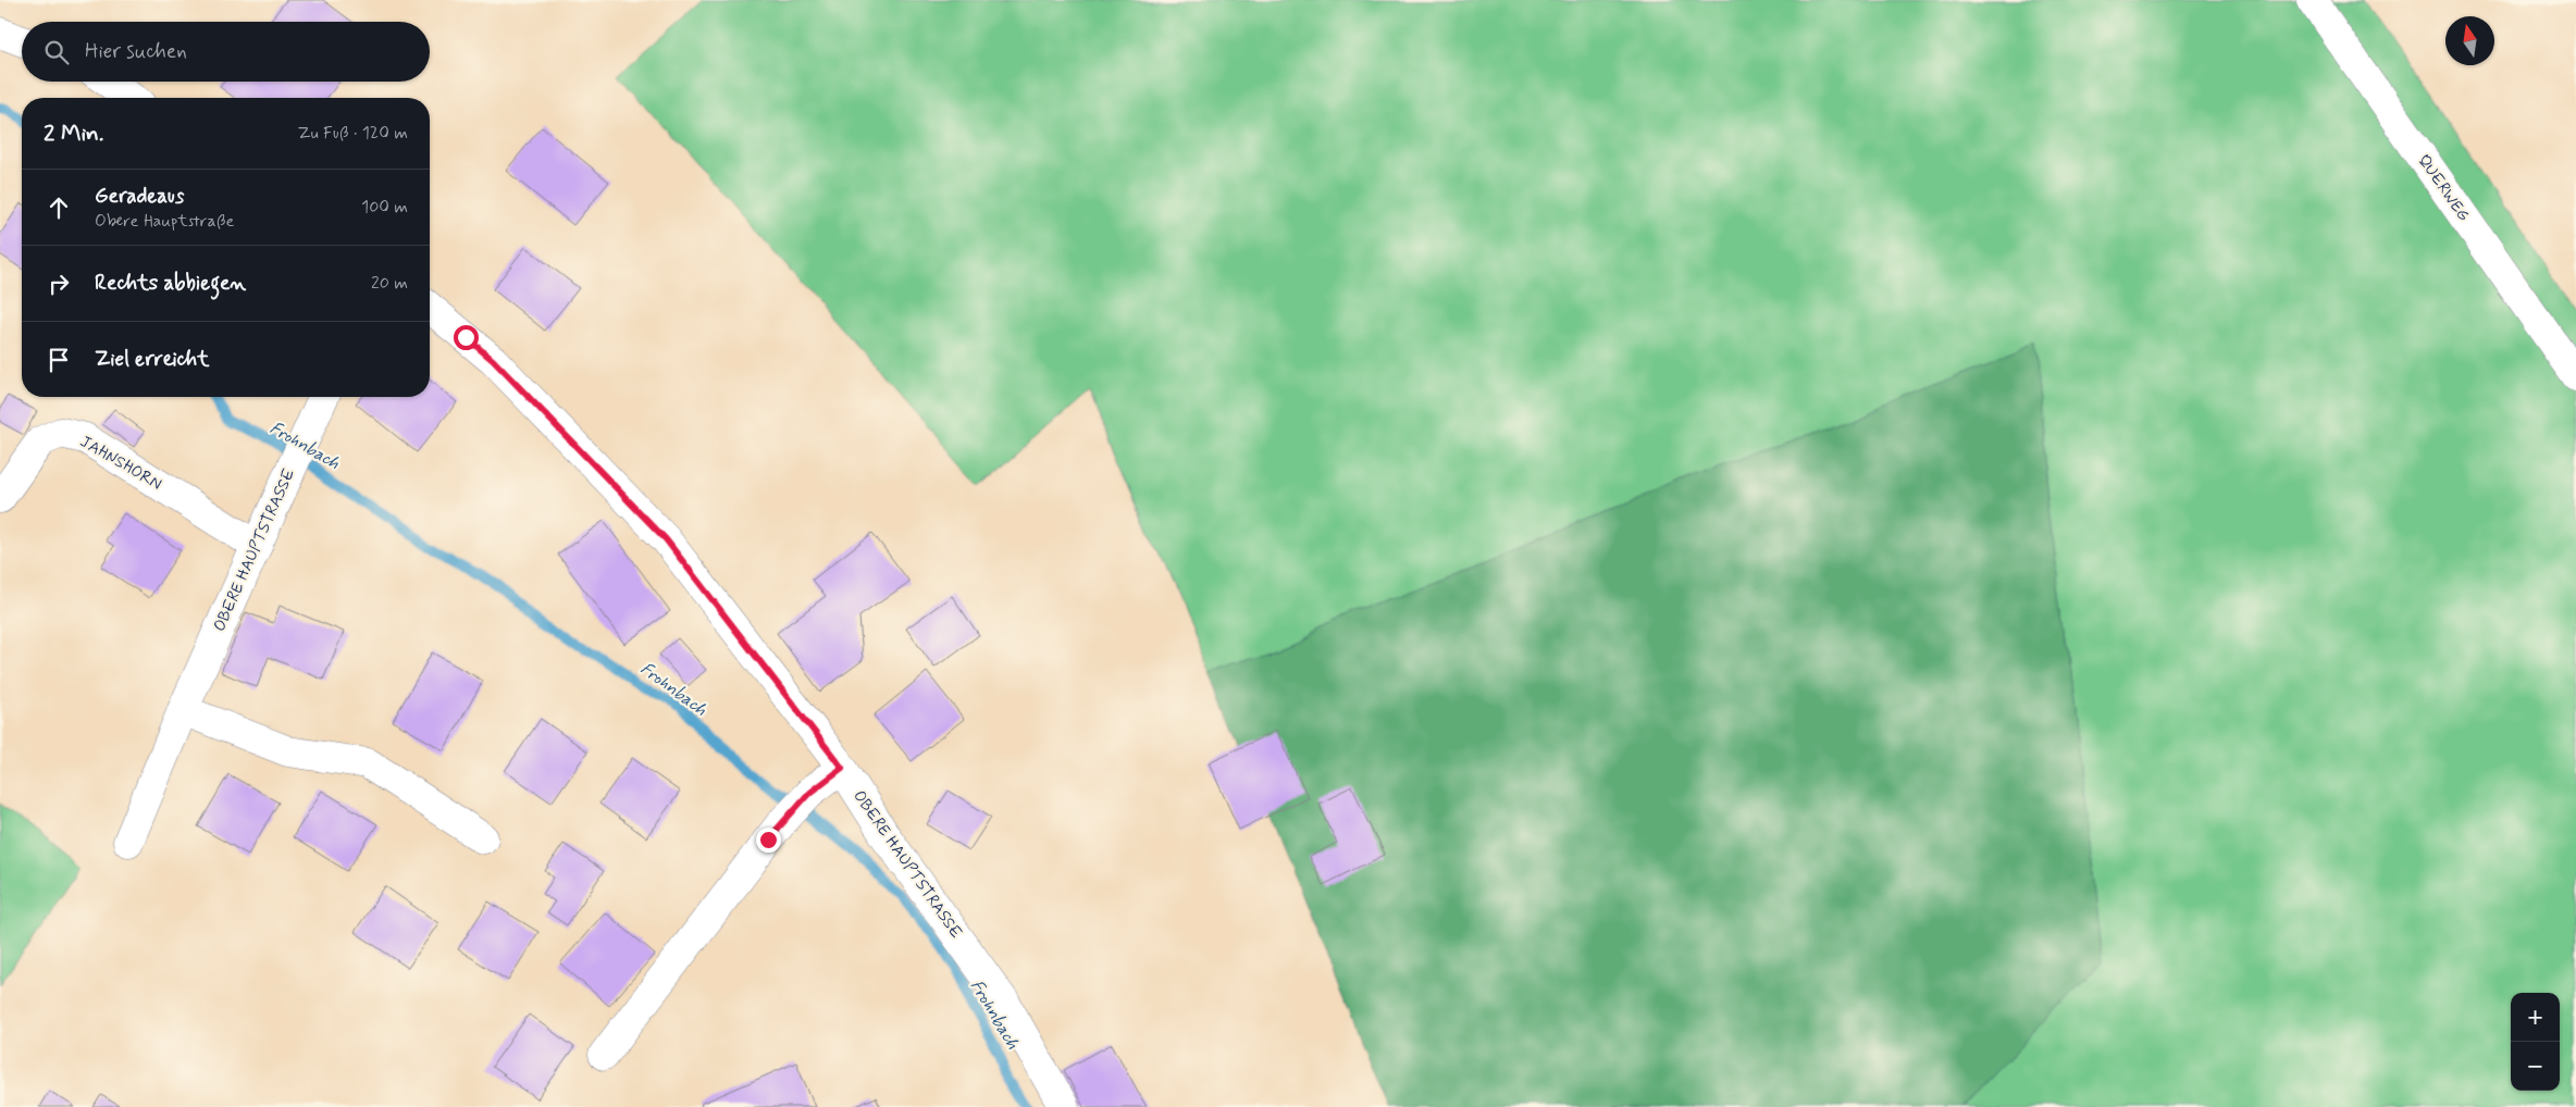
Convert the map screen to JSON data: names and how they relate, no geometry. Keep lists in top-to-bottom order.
{
  "streets": {
    "street": ["QUERWEG", "JAHNSHORN", "OBERE HAUPTSTRASSE"]
  },
  "crossings": [
    ["JAHNSHORN", "OBERE HAUPTSTRASSE"]
  ],
  "water": ["Frohnbach"],
  "north": "top",
  "page": {
    "search": "Hier suchen",
    "heading": ["2 Min.", "Zu Fuß · 120 m"],
    "list": [
      ["Geradeaus", "Obere Hauptstraße", "100 m"],
      ["Rechts abbiegen", "20 m"],
      "Ziel erreicht"
    ],
    "map_buttons": ["+", "−"]
  }
}
